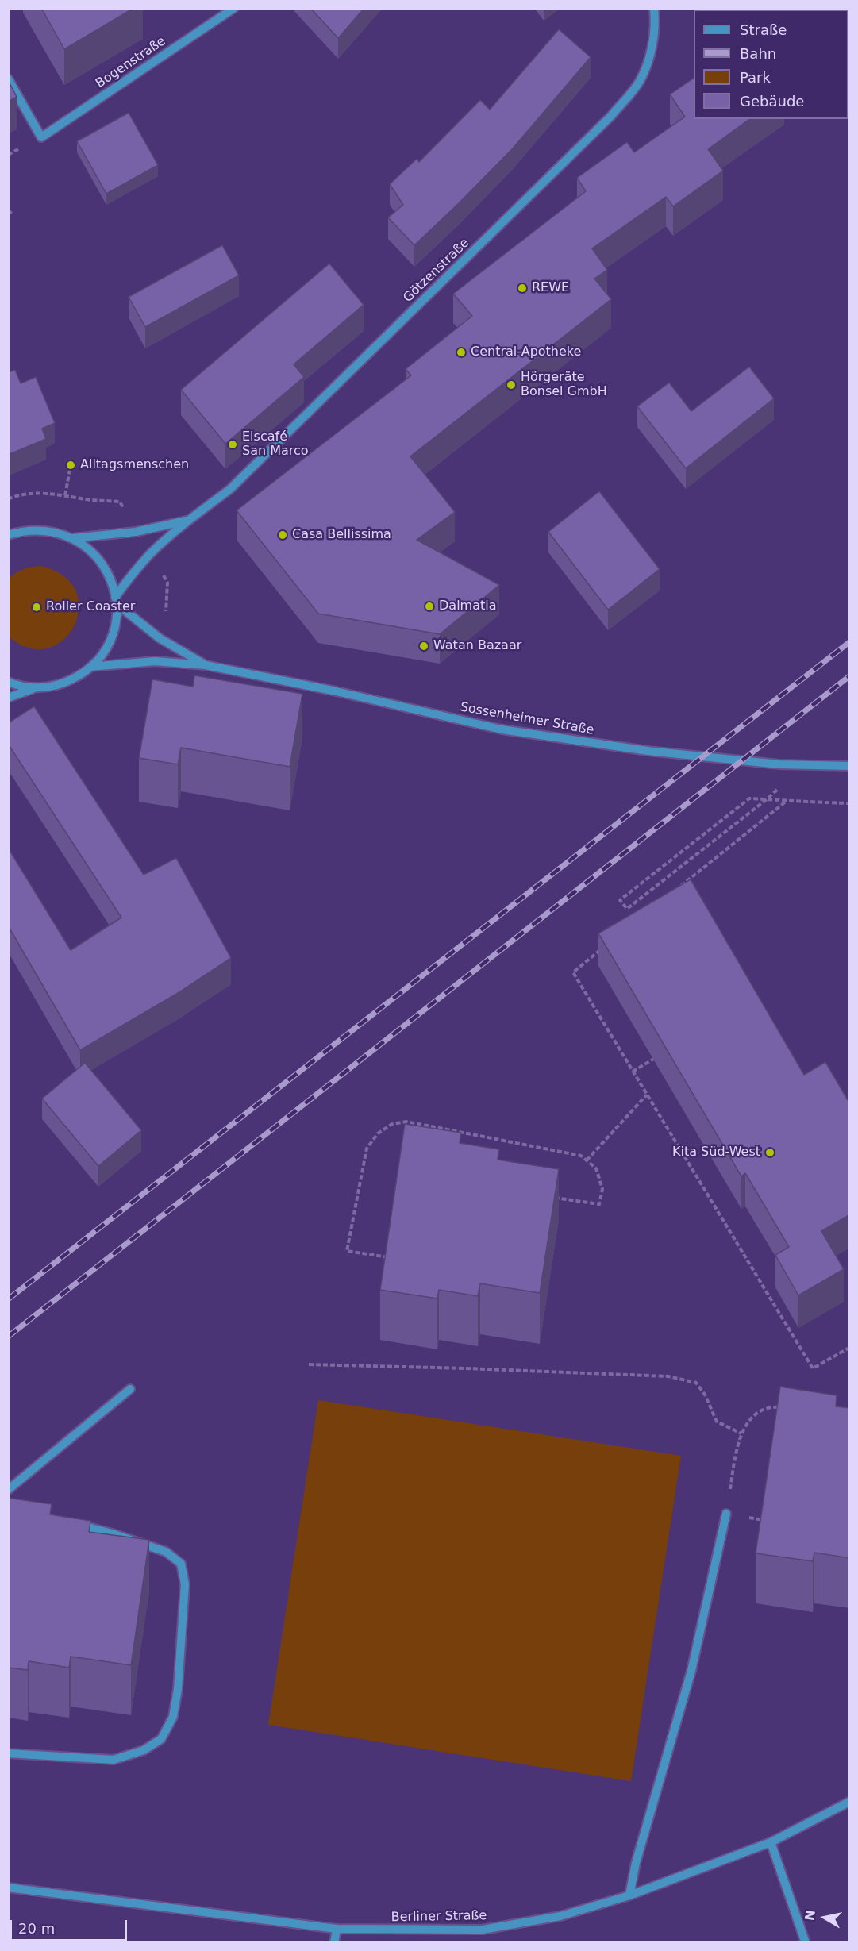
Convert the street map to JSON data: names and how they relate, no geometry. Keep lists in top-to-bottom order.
{
  "streets": {
    "street": [
      "Bogenstraße",
      "Götzenstraße",
      "Sossenheimer Straße",
      "Berliner Straße"
    ]
  },
  "crossings": [
    ["Götzenstraße", "Sossenheimer Straße"]
  ],
  "places": [
    "REWE",
    "Central-Apotheke",
    "Hörgeräte Bonsel GmbH",
    "Eiscafé San Marco",
    "Alltagsmenschen",
    "Casa Bellissima",
    "Dalmatia",
    "Roller Coaster",
    "Watan Bazaar",
    "Kita Süd-West"
  ],
  "legend": [
    "Straße",
    "Bahn",
    "Park",
    "Gebäude"
  ],
  "scale_bar": "20 m",
  "north": "left"
}
